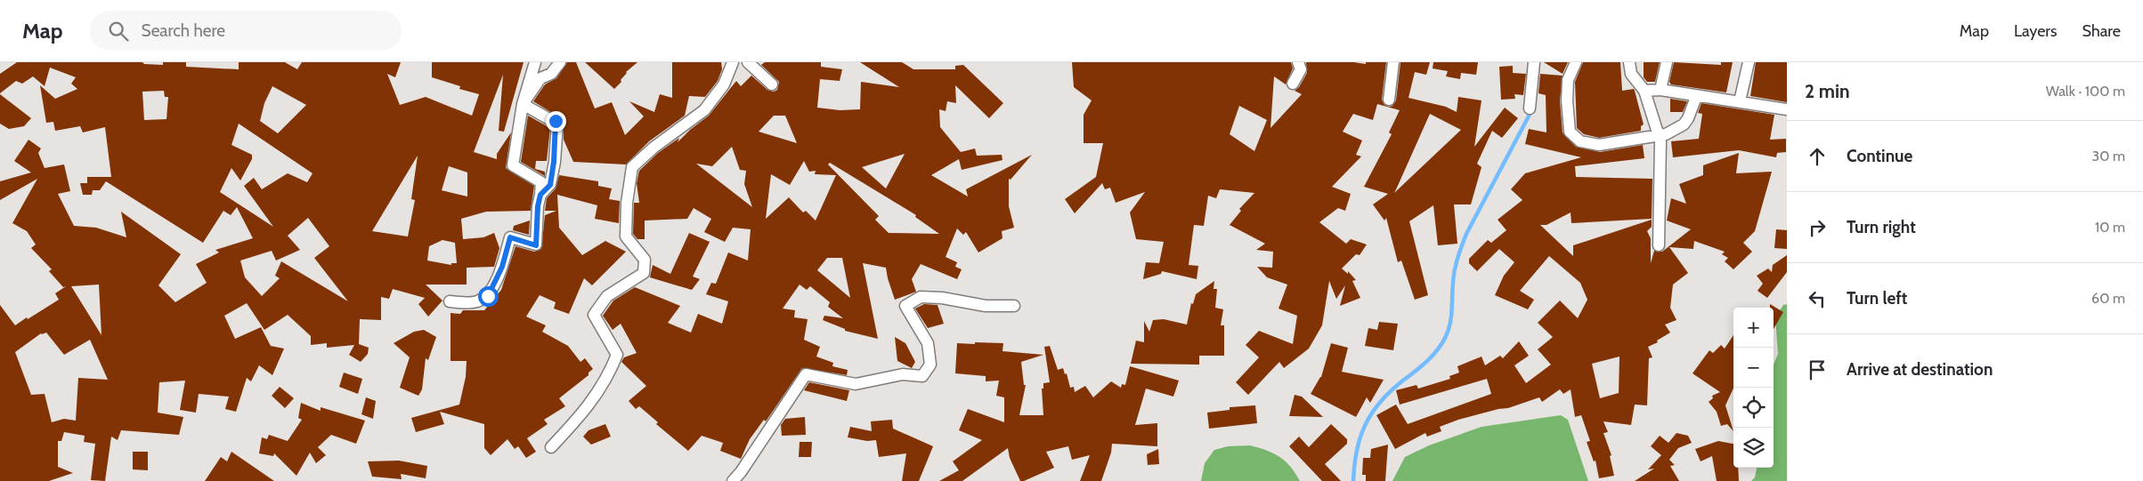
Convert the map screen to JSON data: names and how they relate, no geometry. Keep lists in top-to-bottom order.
{
  "page": {
    "header": "Map",
    "search": "Search here",
    "nav": ["Map", "Layers", "Share"],
    "heading": ["2 min", "Walk · 100 m"],
    "list": [
      ["Continue", "30 m"],
      ["Turn right", "10 m"],
      ["Turn left", "60 m"],
      "Arrive at destination"
    ],
    "map_buttons": ["+", "−"]
  }
}
